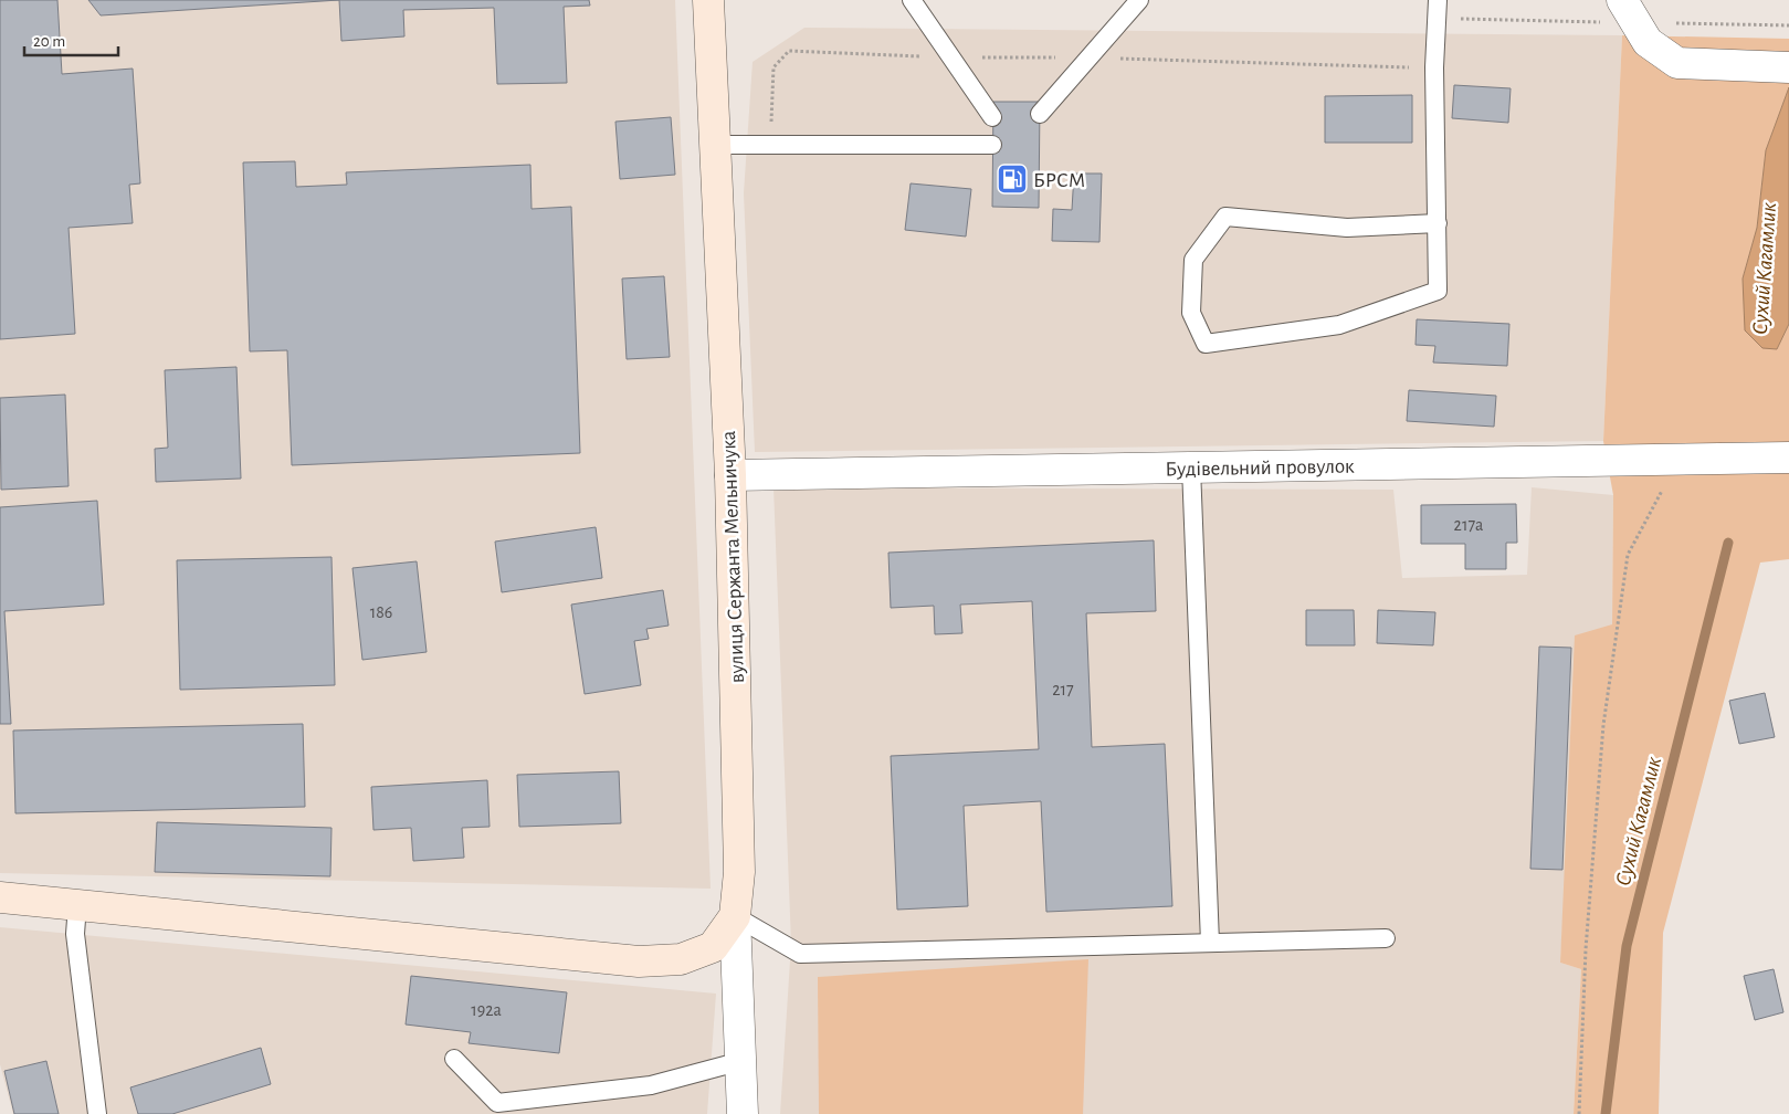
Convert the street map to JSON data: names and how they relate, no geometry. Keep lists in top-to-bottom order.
{
  "streets": {
    "street": ["Будівельний провулок", "вулиця Сержанта Мельничука"]
  },
  "crossings": [
    ["Будівельний провулок", "вулиця Сержанта Мельничука"]
  ],
  "water": ["Сухий Кагамлик"],
  "places": {
    "fuel station": ["БРСМ"]
  },
  "house_numbers": [
    "217а",
    "186",
    "217",
    "192а"
  ],
  "scale_bar": "20 m"
}
